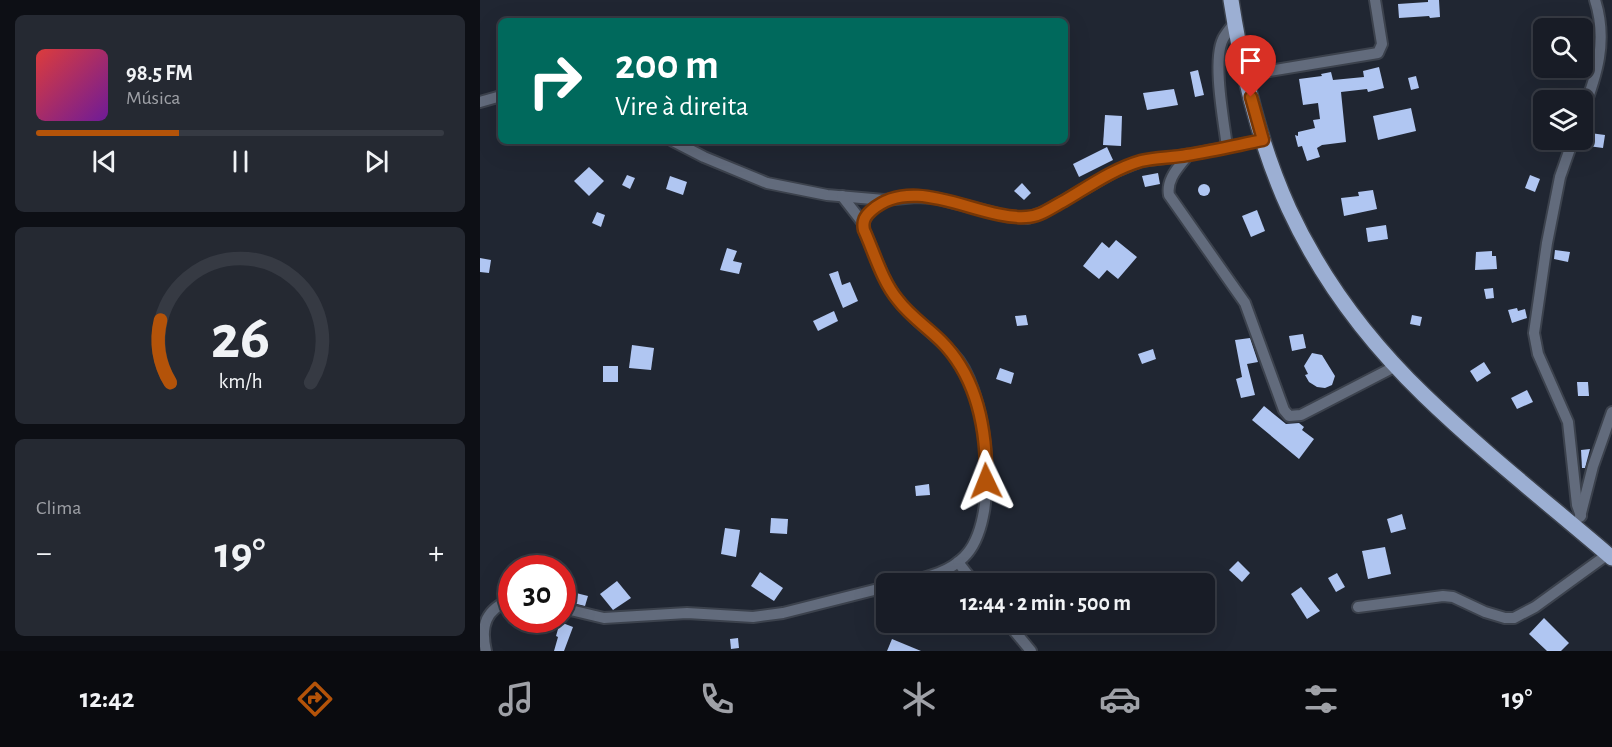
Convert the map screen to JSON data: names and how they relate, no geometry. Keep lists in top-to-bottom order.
{
  "page": {
    "turn": ["200 m", "Vire à direita"],
    "song": ["98.5 FM", "Música"],
    "tile": "Clima",
    "heat": ["−", "19°", "+"],
    "limit": "30",
    "trip": "12:44 · 2 min · 500 m",
    "tabs": ["12:42", "19°"],
    "gauge": ["26", "km/h"]
  }
}
